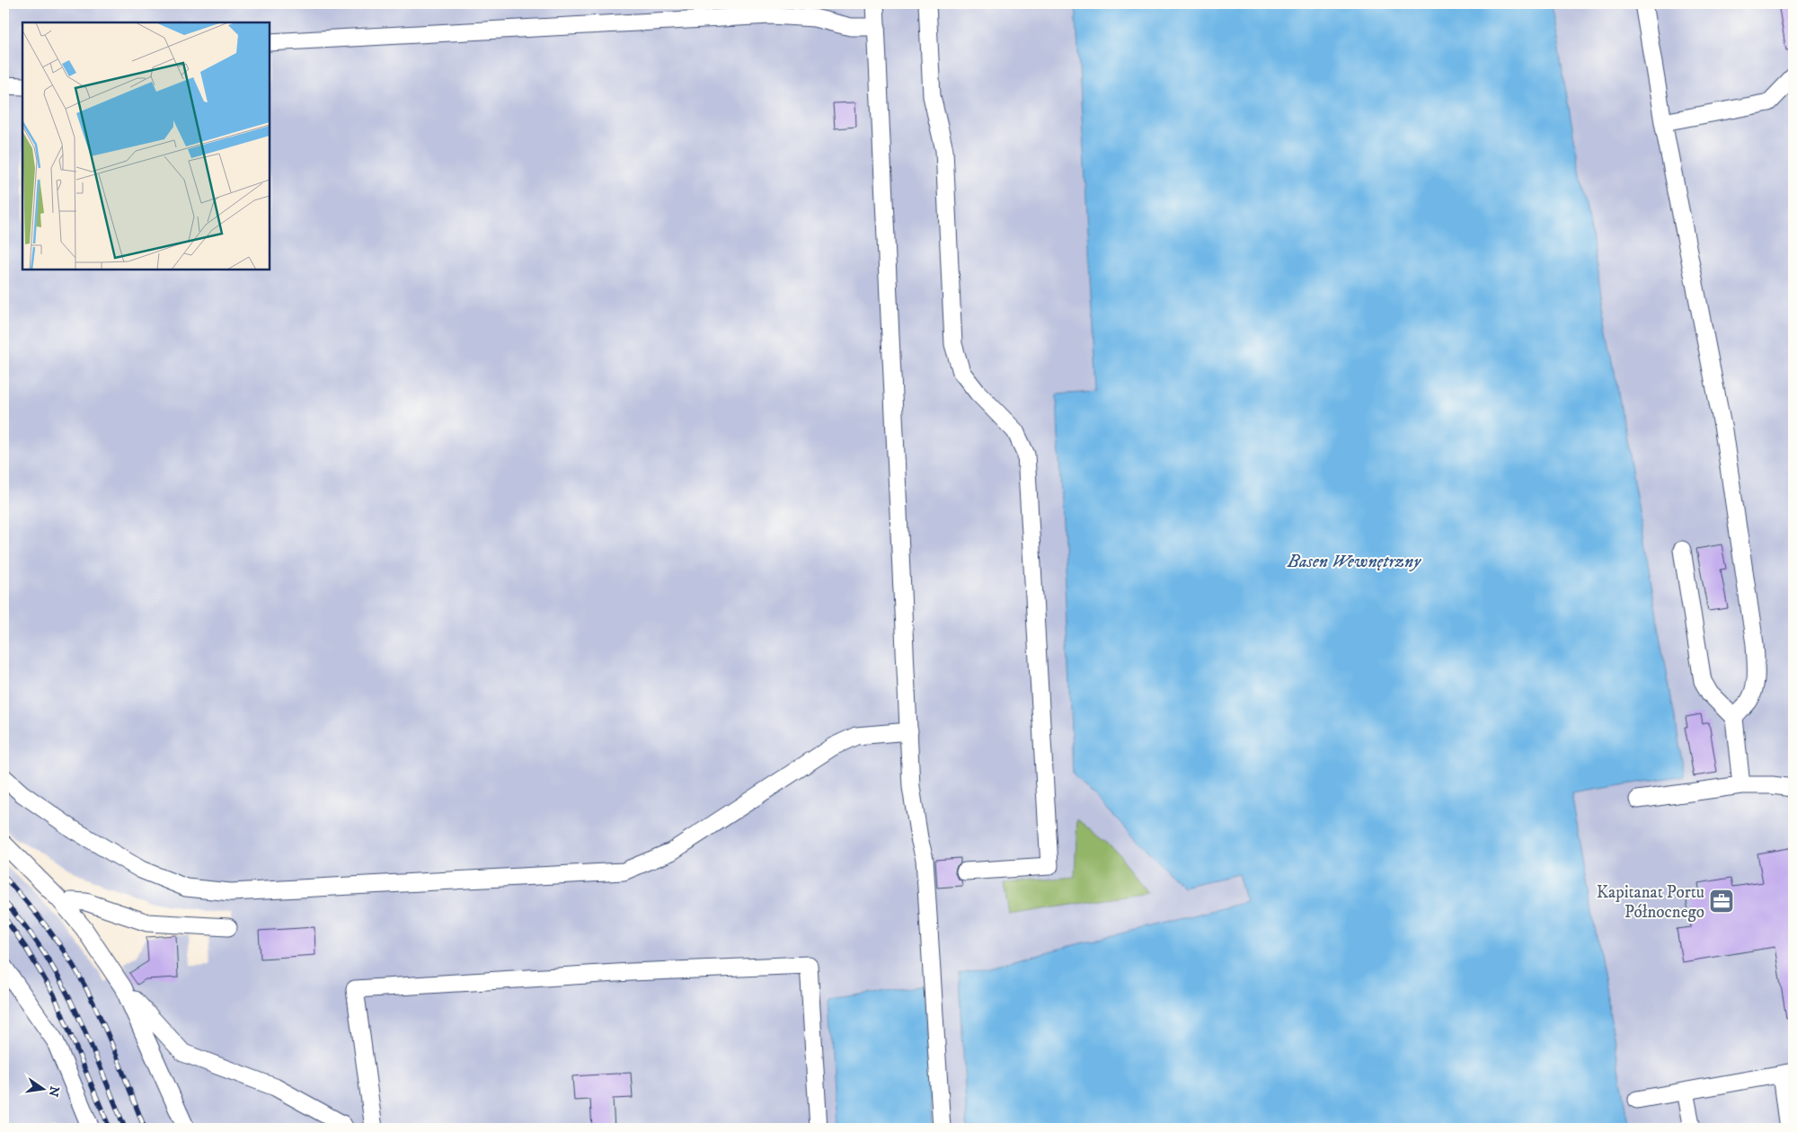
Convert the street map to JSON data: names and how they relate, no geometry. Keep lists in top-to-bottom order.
{
  "water": ["Basen Wewnętrzny"],
  "places": {
    "office": ["Kapitanat Portu Północnego"]
  },
  "north": "right"
}
